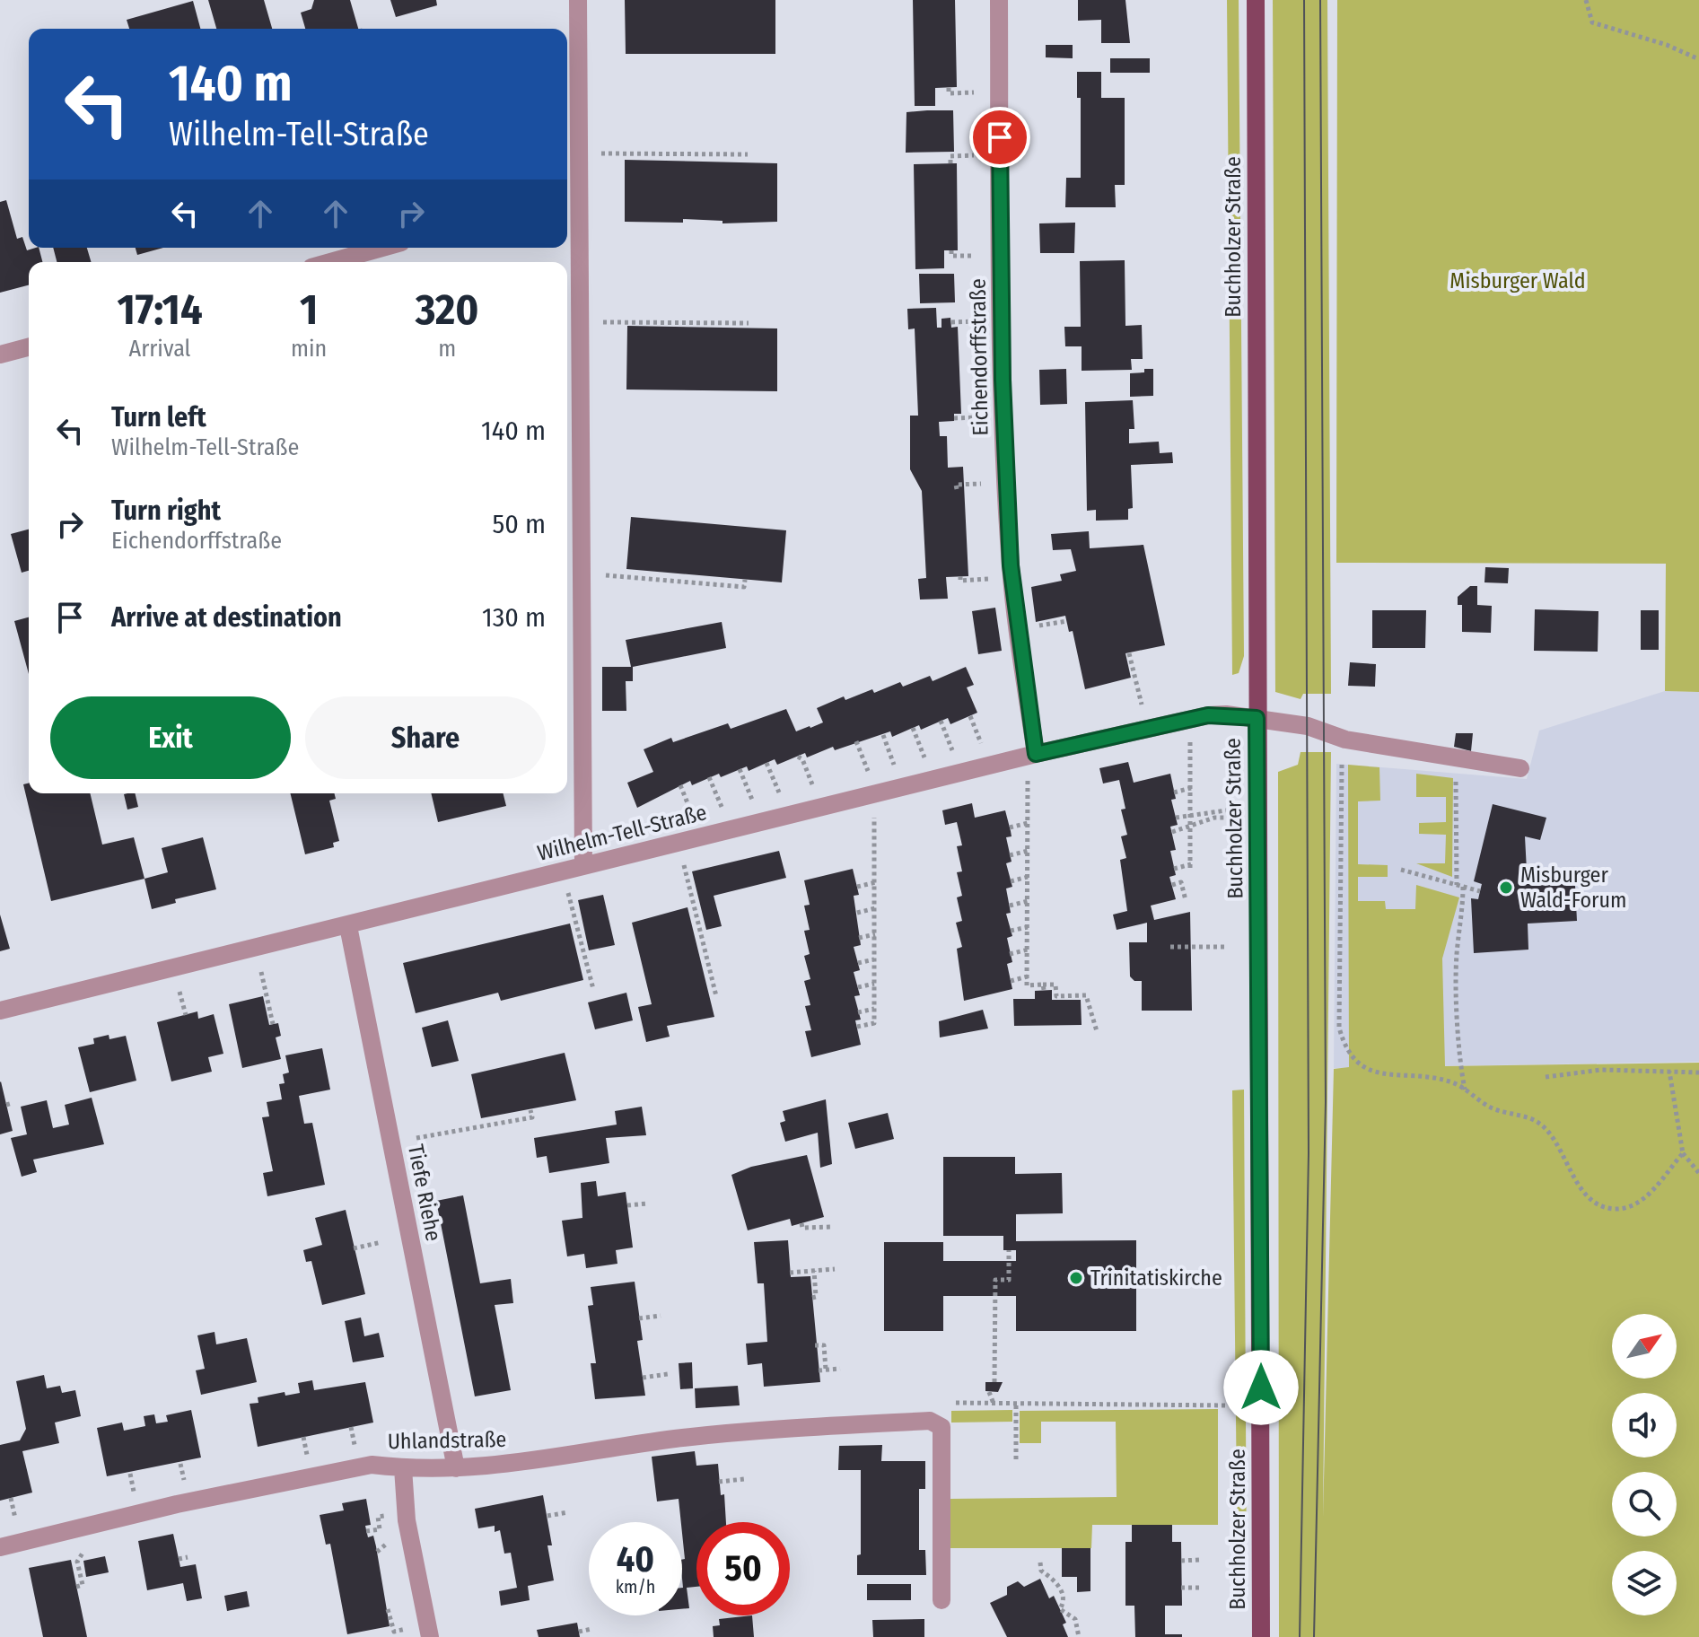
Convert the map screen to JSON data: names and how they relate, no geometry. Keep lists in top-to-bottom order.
{
  "streets": {
    "main road": ["Buchholzer Straße"],
    "street": [
      "Eichendorffstraße",
      "Wilhelm-Tell-Straße",
      "Tiefe Riehe",
      "Uhlandstraße"
    ]
  },
  "crossings": [
    ["Buchholzer Straße", "Wilhelm-Tell-Straße"],
    ["Eichendorffstraße", "Wilhelm-Tell-Straße"],
    ["Wilhelm-Tell-Straße", "Tiefe Riehe"],
    ["Tiefe Riehe", "Uhlandstraße"]
  ],
  "parks": ["Misburger Wald"],
  "places": ["Misburger Wald-Forum", "Trinitatiskirche"],
  "north": "top right",
  "page": {
    "turn": ["140 m", "Wilhelm-Tell-Straße"],
    "eta": [
      "17:14",
      "Arrival",
      "1",
      "min",
      "320",
      "m"
    ],
    "list": [
      {
        "name": "Turn left",
        "note": "Wilhelm-Tell-Straße",
        "value": "140 m"
      },
      {
        "name": "Turn right",
        "note": "Eichendorffstraße",
        "value": "50 m"
      },
      {
        "name": "Arrive at destination",
        "value": "130 m"
      }
    ],
    "buttons": ["Exit", "Share"],
    "speed": "40 km/h",
    "limit": "50"
  }
}
